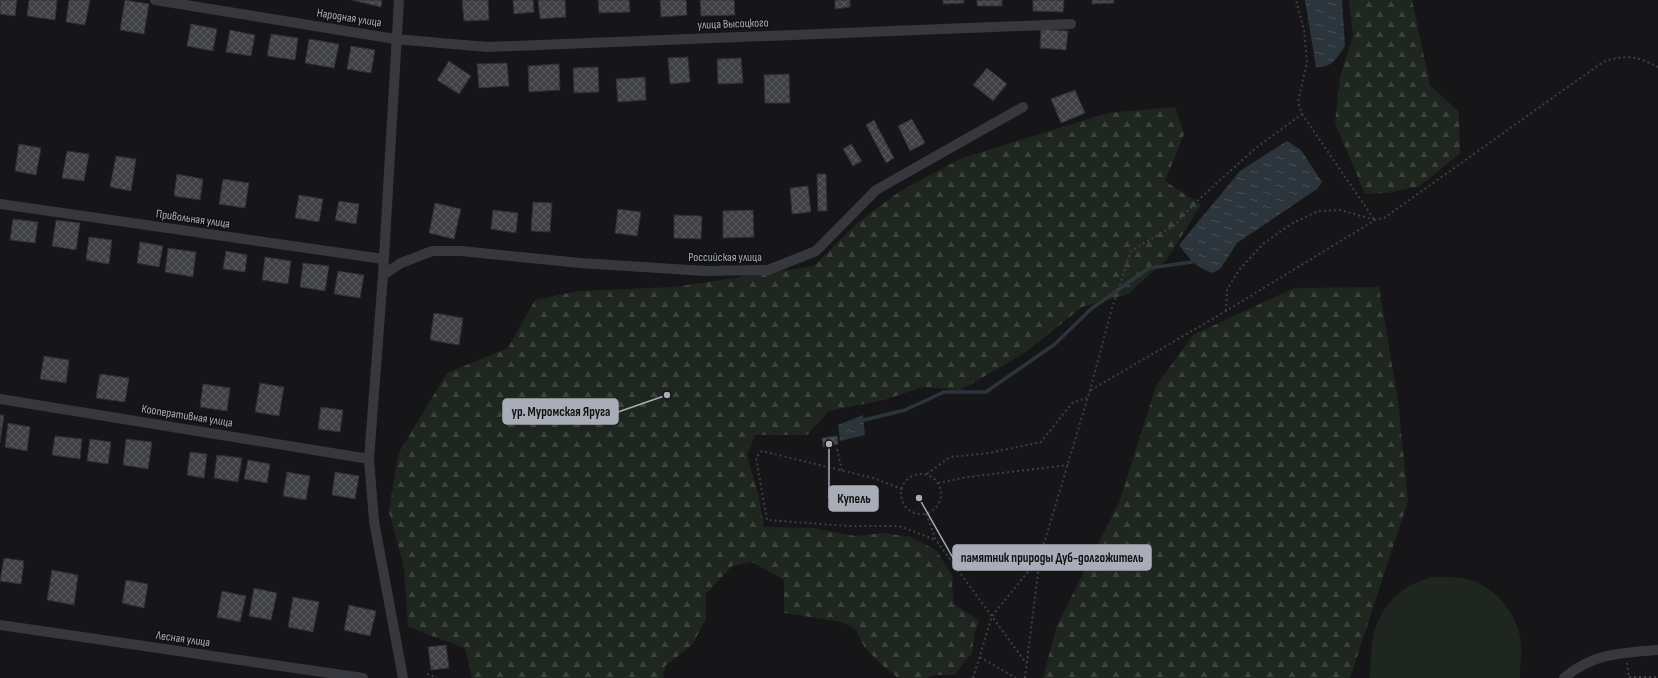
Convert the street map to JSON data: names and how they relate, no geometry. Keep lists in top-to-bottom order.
{
  "streets": {
    "street": [
      "Народная улица",
      "улица Высоцкого",
      "Привольная улица",
      "Российская улица",
      "Кооперативная улица",
      "Лесная улица"
    ]
  },
  "crossings": [
    ["Народная улица", "улица Высоцкого"]
  ],
  "places": ["ур. Муромская Яруга", "Купель", "памятник природы Дуб-долгожитель"]
}
